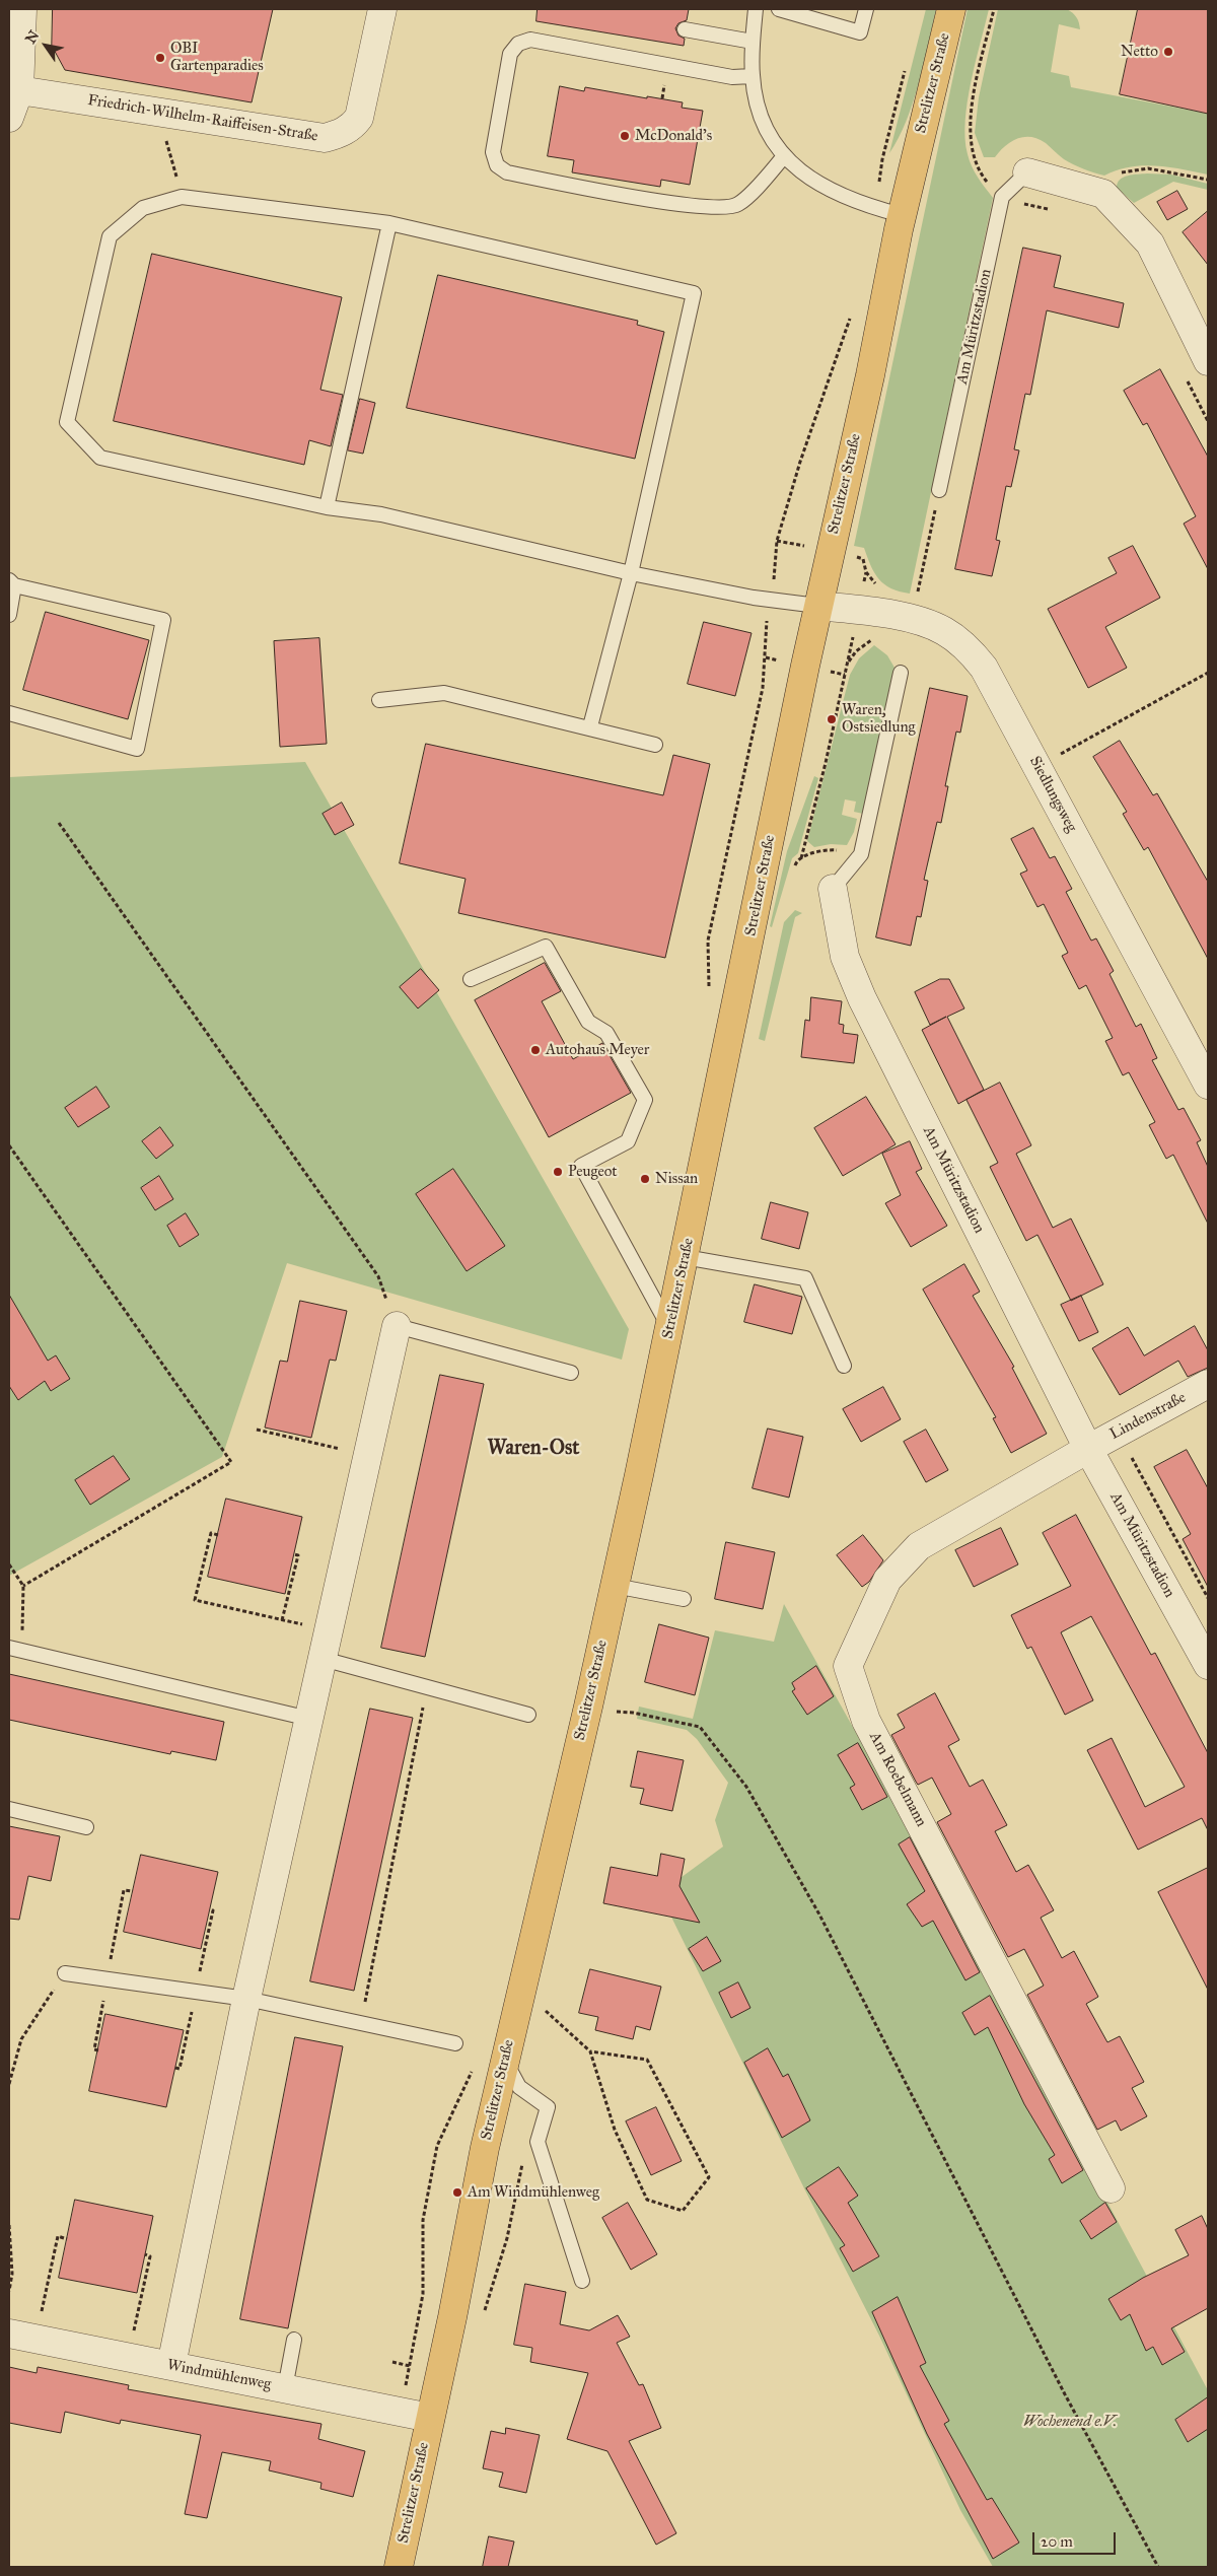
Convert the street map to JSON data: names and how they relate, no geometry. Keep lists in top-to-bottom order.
{
  "streets": {
    "main road": ["Strelitzer Straße"],
    "street": [
      "Friedrich-Wilhelm-Raiffeisen-Straße",
      "Am Müritzstadion",
      "Siedlungsweg",
      "Lindenstraße",
      "Am Roebelmann",
      "Windmühlenweg"
    ]
  },
  "crossings": [
    ["Strelitzer Straße", "Siedlungsweg"],
    ["Strelitzer Straße", "Windmühlenweg"],
    ["Am Müritzstadion", "Lindenstraße"],
    ["Am Müritzstadion", "Am Roebelmann"],
    ["Lindenstraße", "Am Roebelmann"]
  ],
  "districts": ["Waren-Ost"],
  "parks": ["Wochenend e.V."],
  "places": [
    "Netto",
    "OBI Gartenparadies",
    "McDonald's",
    "Waren, Ostsiedlung",
    "Autohaus Meyer",
    "Peugeot",
    "Nissan",
    "Am Windmühlenweg"
  ],
  "scale_bar": "20 m",
  "north": "top left"
}
